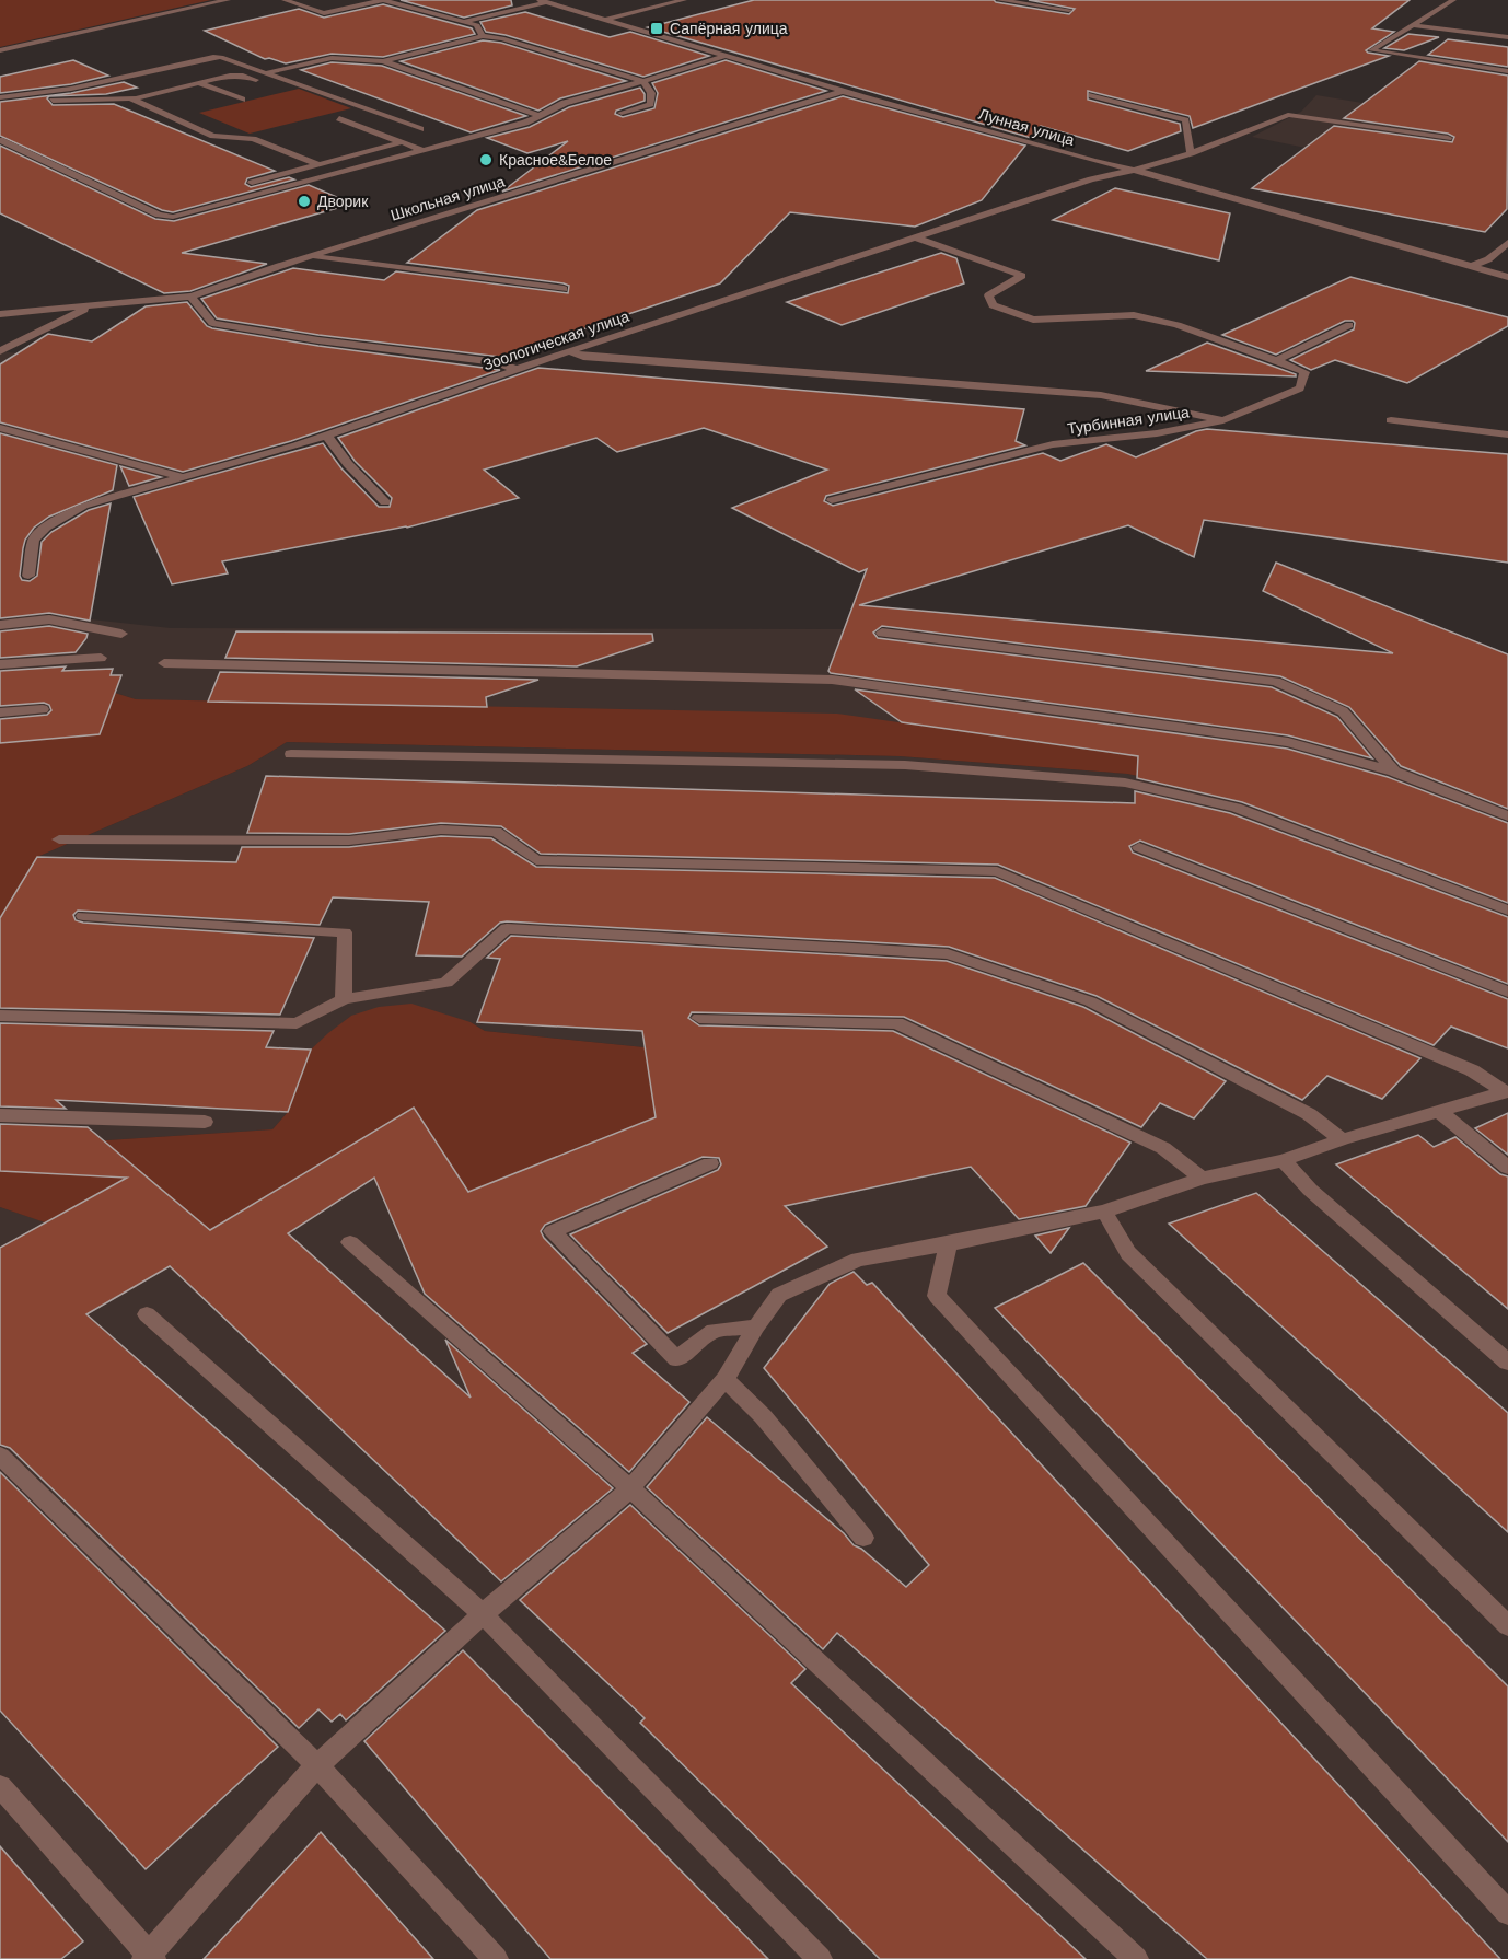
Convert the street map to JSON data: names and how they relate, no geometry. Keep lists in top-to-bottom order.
{
  "streets": {
    "street": [
      "Лунная улица",
      "Школьная улица",
      "Зоологическая улица",
      "Турбинная улица"
    ]
  },
  "crossings": [
    ["Лунная улица", "Школьная улица"],
    ["Лунная улица", "Зоологическая улица"]
  ],
  "places": {
    "transit": ["Сапёрная улица"],
    "other": ["Красное&Белое", "Дворик"]
  }
}
